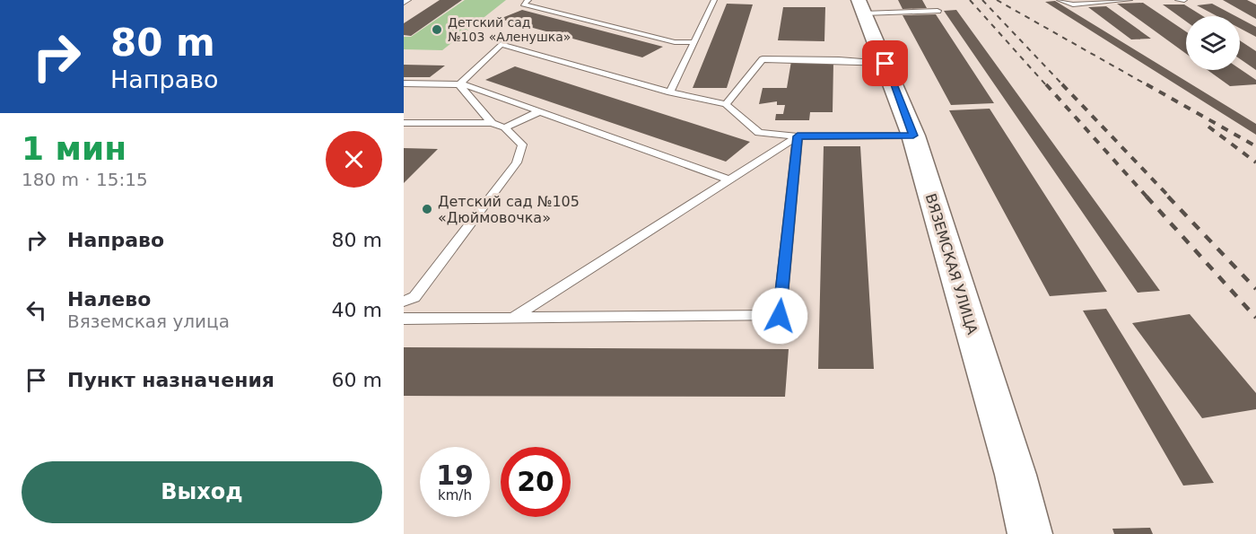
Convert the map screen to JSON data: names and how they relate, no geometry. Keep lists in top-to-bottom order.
{
  "streets": {
    "street": ["ВЯЗЕМСКАЯ УЛИЦА"]
  },
  "places": ["Детский сад №103 «Аленушка»", "Детский сад №105 «Дюймовочка»"],
  "page": {
    "turn": ["80 m", "Направо"],
    "heading": ["1 мин", "180 m · 15:15"],
    "list": [
      {
        "name": "Направо",
        "value": "80 m"
      },
      {
        "name": "Налево",
        "note": "Вяземская улица",
        "value": "40 m"
      },
      {
        "name": "Пункт назначения",
        "value": "60 m"
      }
    ],
    "speed": "19 km/h",
    "limit": "20",
    "buttons": "Выход"
  }
}
